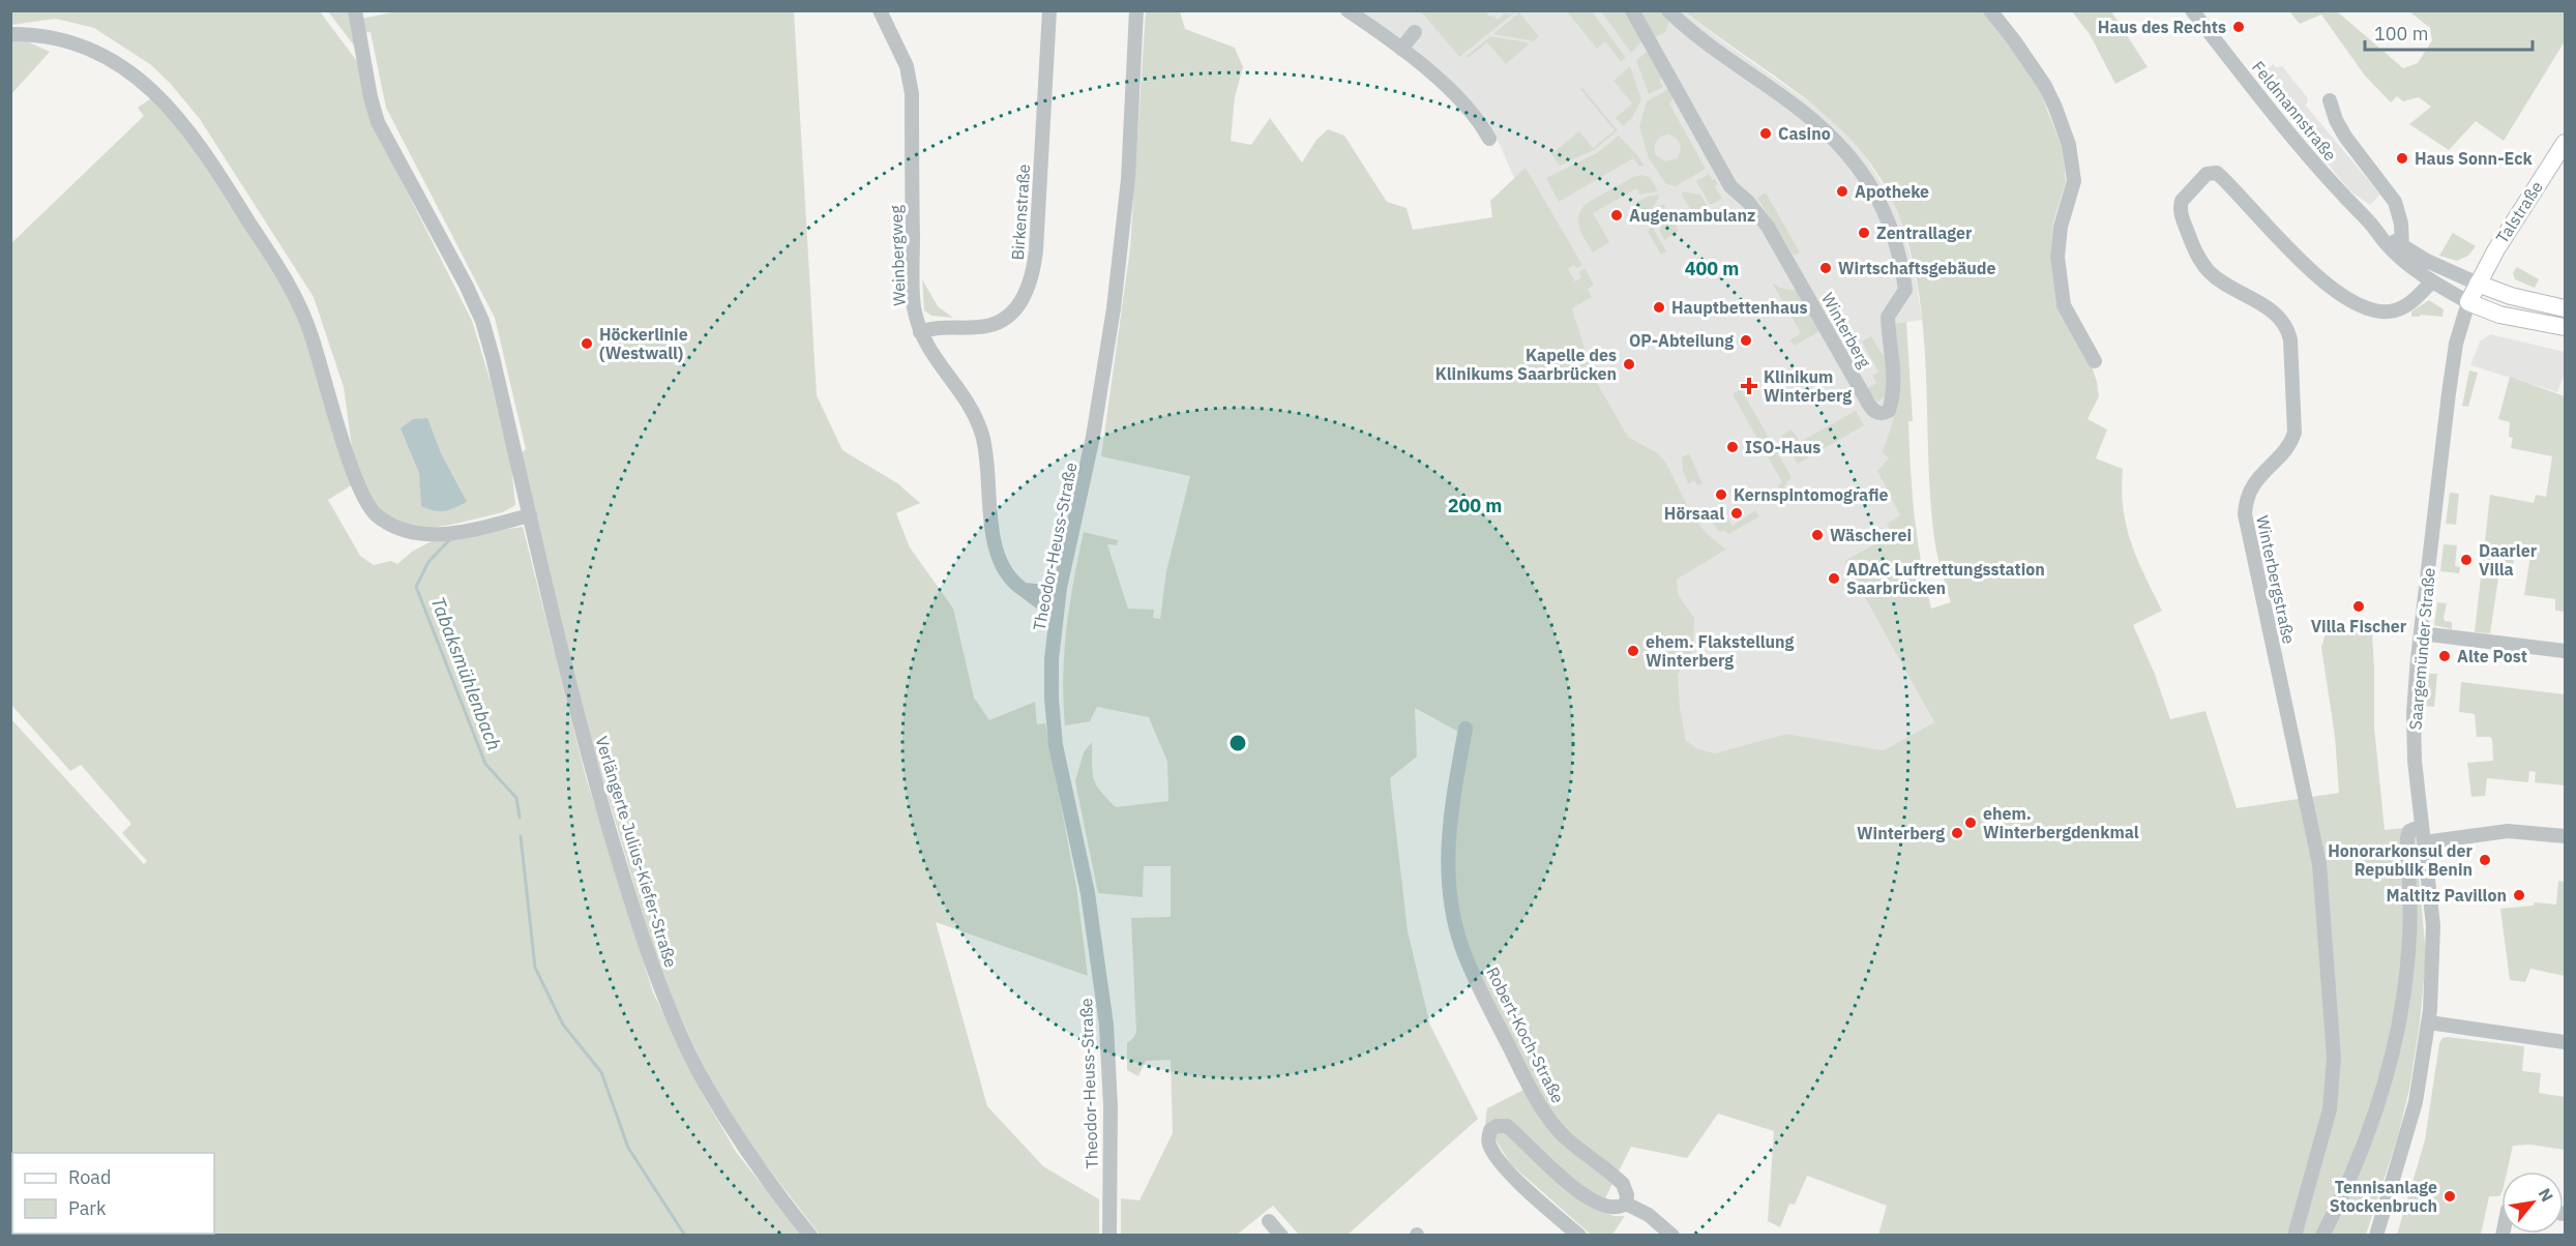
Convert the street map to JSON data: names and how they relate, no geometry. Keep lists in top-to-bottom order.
{
  "streets": {
    "main road": ["Talstraße", "Saargemünder Straße"],
    "street": [
      "Feldmannstraße",
      "Birkenstraße",
      "Weinbergweg",
      "Winterberg",
      "Theodor-Heuss-Straße",
      "Winterbergstraße",
      "Verlängerte Julius-Kiefer-Straße",
      "Robert-Koch-Straße"
    ]
  },
  "crossings": [
    ["Feldmannstraße", "Talstraße"],
    ["Feldmannstraße", "Winterbergstraße"],
    ["Feldmannstraße", "Saargemünder Straße"],
    ["Birkenstraße", "Weinbergweg"],
    ["Talstraße", "Saargemünder Straße"],
    ["Weinbergweg", "Theodor-Heuss-Straße"]
  ],
  "water": ["Tabaksmühlenbach"],
  "places": {
    "other": [
      "Haus des Rechts",
      "Casino",
      "Haus Sonn-Eck",
      "Apotheke",
      "Augenambulanz",
      "Zentrallager",
      "Wirtschaftsgebäude",
      "Hauptbettenhaus",
      "OP-Abteilung",
      "Höckerlinie (Westwall)",
      "Kapelle des Klinikums Saarbrücken",
      "ISO-Haus",
      "Kernspintomografie",
      "Hörsaal",
      "Wäscherei",
      "Daarler Villa",
      "ADAC Luftrettungsstation Saarbrücken",
      "Villa Fischer",
      "ehem. Flakstellung Winterberg",
      "Alte Post",
      "ehem. Winterbergdenkmal",
      "Winterberg",
      "Honorarkonsul der Republik Benin",
      "Maltitz Pavillon",
      "Tennisanlage Stockenbruch"
    ],
    "health": ["Klinikum Winterberg"]
  },
  "legend": ["Road", "Park"],
  "scale_bar": "100 m",
  "north": "top right",
  "rings": ["400 m", "200 m"]
}
